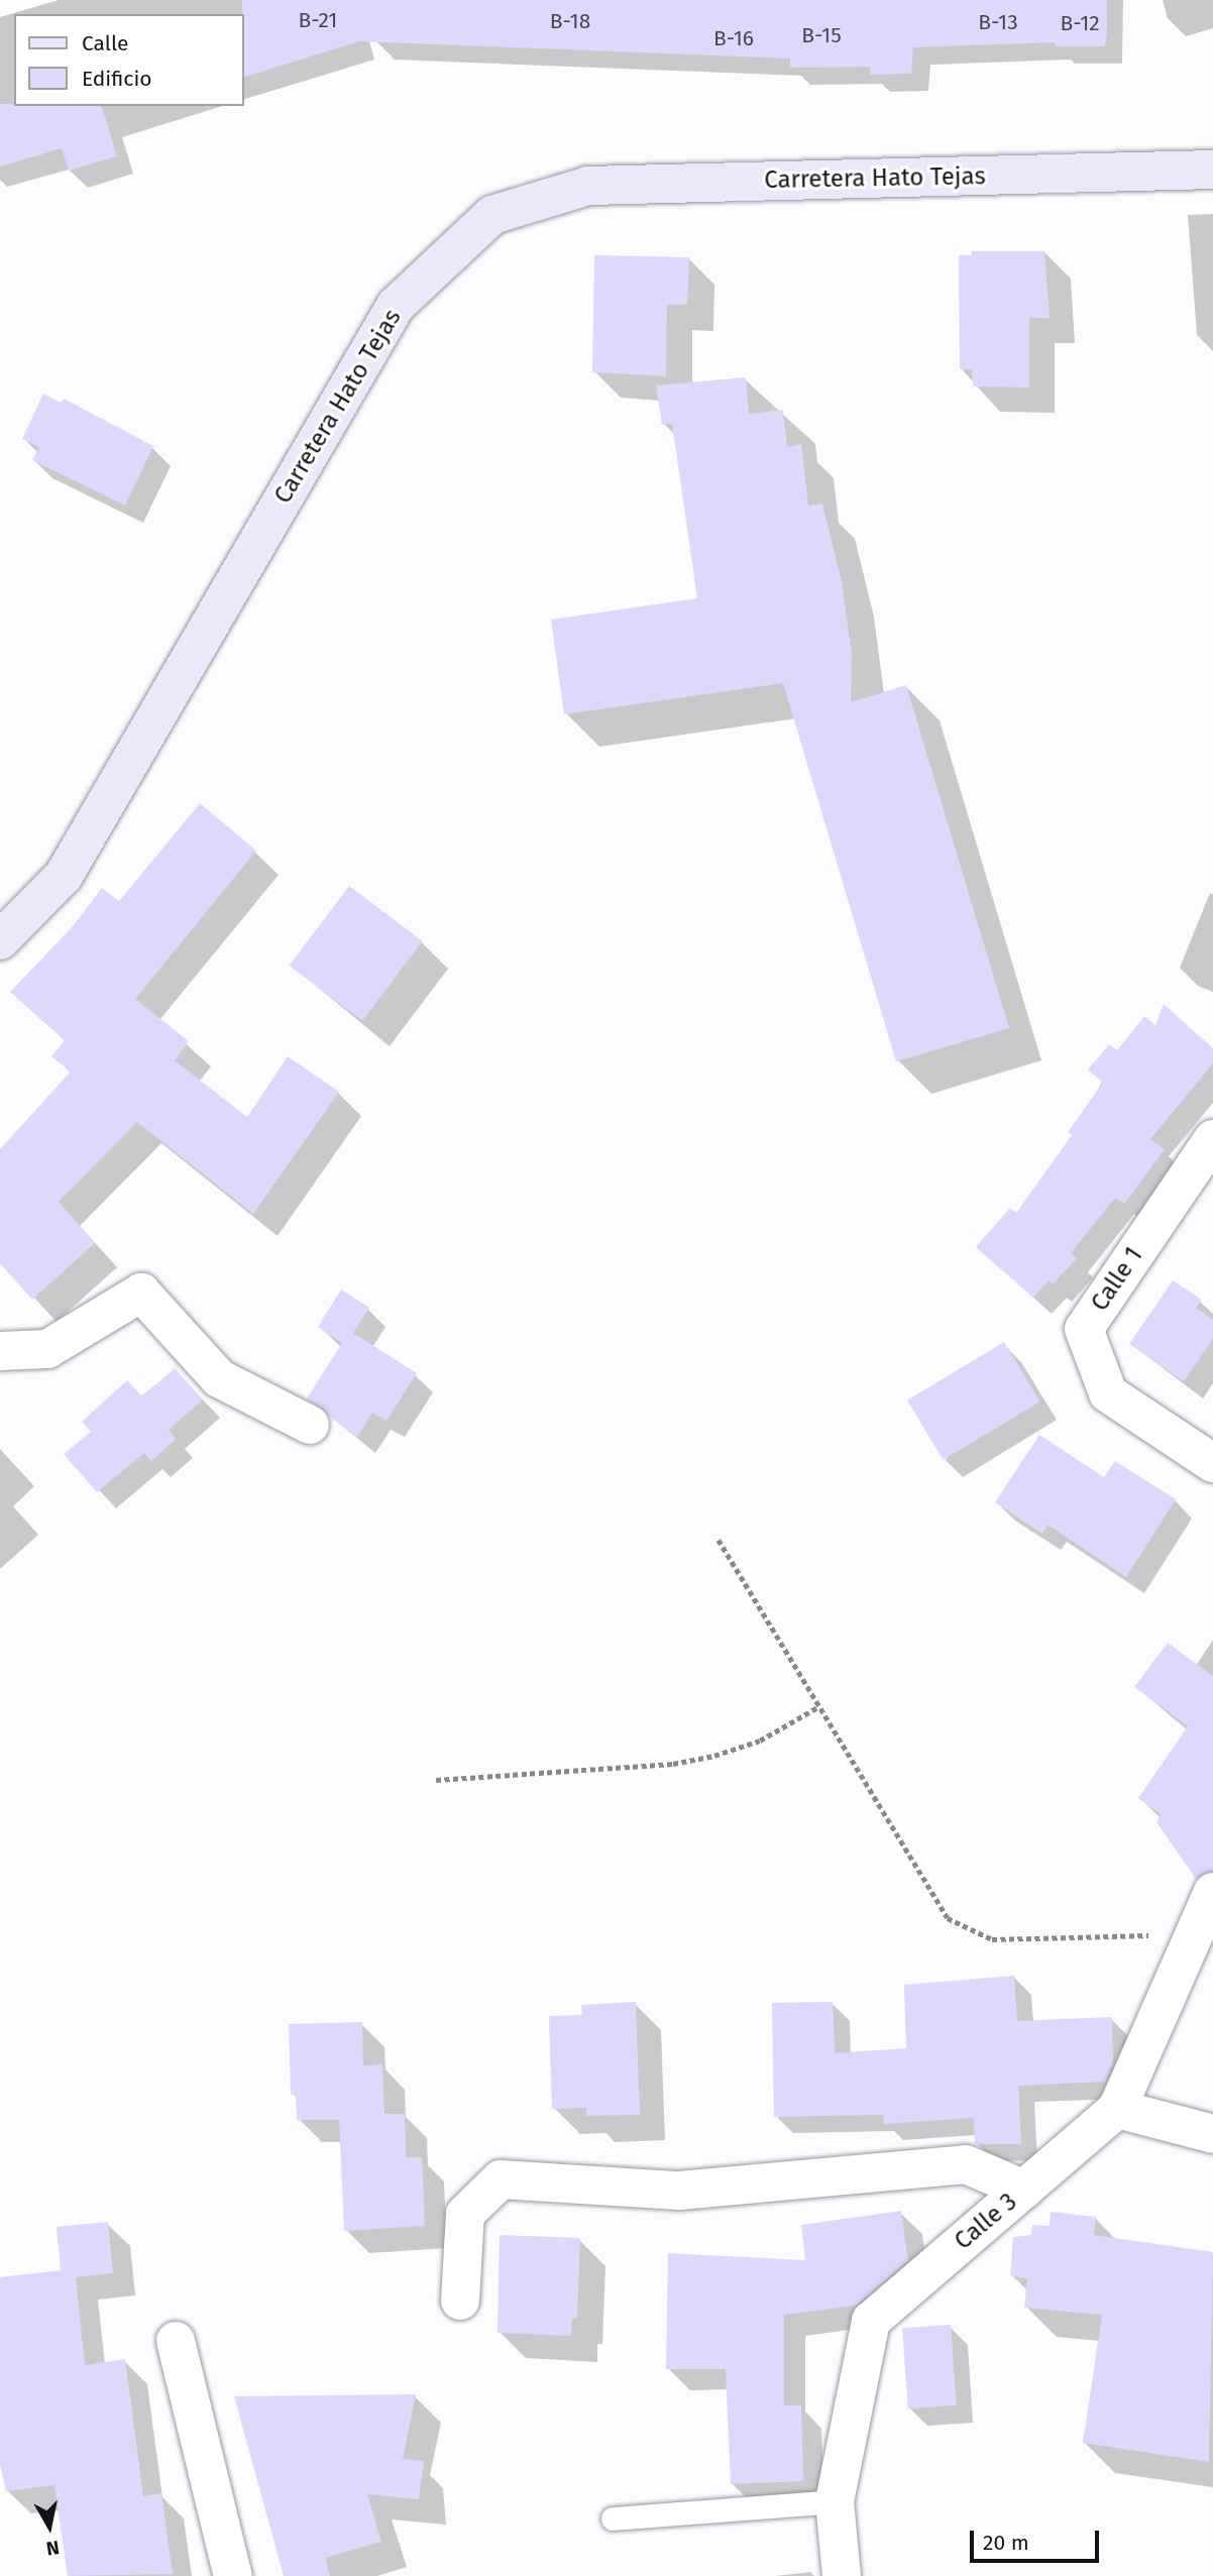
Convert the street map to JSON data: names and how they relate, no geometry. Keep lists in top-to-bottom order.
{
  "streets": {
    "street": ["Carretera Hato Tejas", "Calle 1", "Calle 3"]
  },
  "house_numbers": [
    "B-21",
    "B-18",
    "B-13",
    "B-12",
    "B-15",
    "B-16"
  ],
  "legend": ["Calle", "Edificio"],
  "scale_bar": "20 m",
  "north": "bottom"
}
